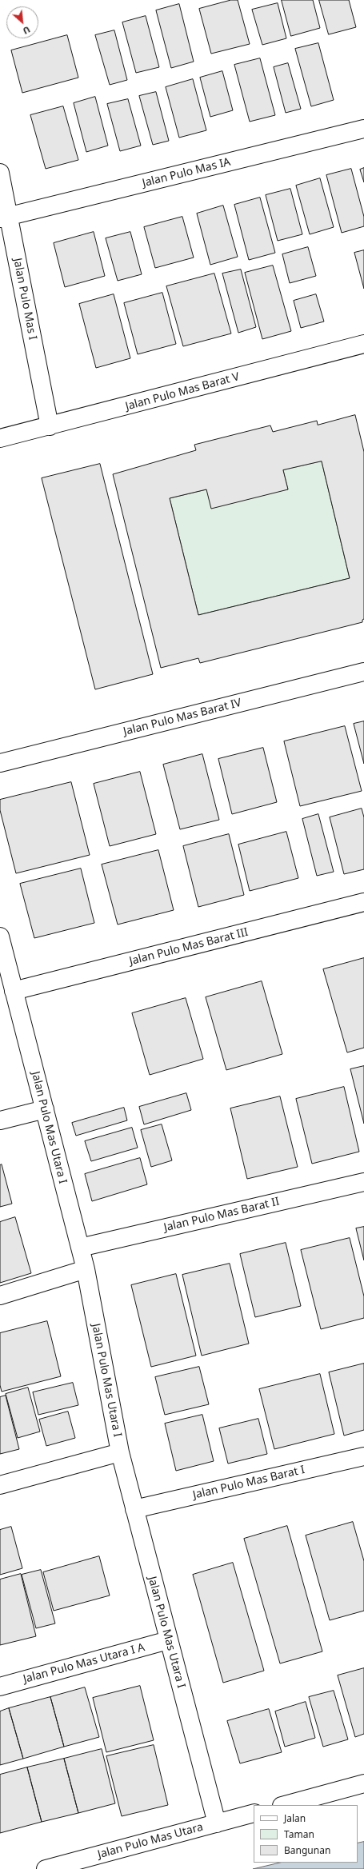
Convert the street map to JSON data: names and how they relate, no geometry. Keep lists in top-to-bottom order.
{
  "streets": {
    "street": [
      "Jalan Pulo Mas IA",
      "Jalan Pulo Mas I",
      "Jalan Pulo Mas Barat V",
      "Jalan Pulo Mas Barat IV",
      "Jalan Pulo Mas Barat III",
      "Jalan Pulo Mas Utara I",
      "Jalan Pulo Mas Barat II",
      "Jalan Pulo Mas Barat I",
      "Jalan Pulo Mas Utara I A",
      "Jalan Pulo Mas Utara"
    ]
  },
  "crossings": [
    ["Jalan Pulo Mas IA", "Jalan Pulo Mas I"],
    ["Jalan Pulo Mas I", "Jalan Pulo Mas Barat V"],
    ["Jalan Pulo Mas Barat III", "Jalan Pulo Mas Utara I"],
    ["Jalan Pulo Mas Utara I", "Jalan Pulo Mas Barat II"],
    ["Jalan Pulo Mas Utara I", "Jalan Pulo Mas Barat I"],
    ["Jalan Pulo Mas Utara I", "Jalan Pulo Mas Utara I A"],
    ["Jalan Pulo Mas Utara I", "Jalan Pulo Mas Utara"]
  ],
  "legend": ["Jalan", "Taman", "Bangunan"],
  "north": "bottom right"
}
